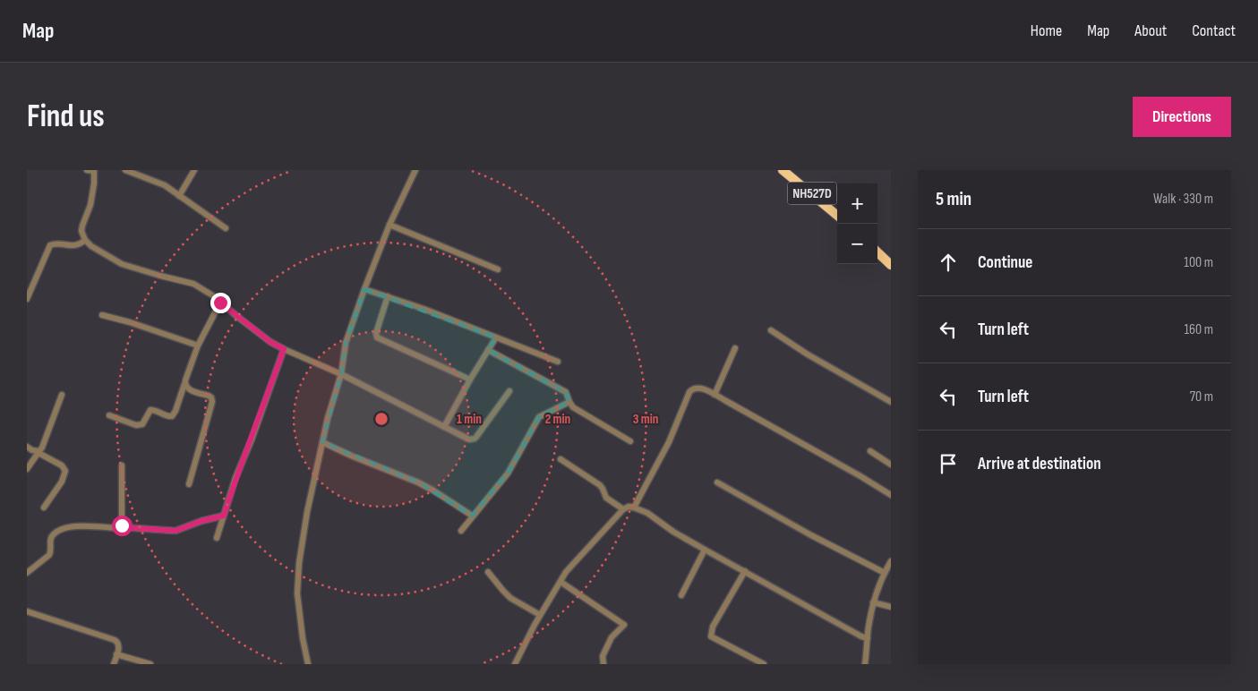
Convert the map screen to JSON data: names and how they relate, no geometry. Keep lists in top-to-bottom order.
{
  "streets": {
    "highway": ["NH527D"]
  },
  "page": {
    "header": "Map",
    "nav": [
      "Home",
      "Map",
      "About",
      "Contact"
    ],
    "buttons": "Directions",
    "title": "Find us",
    "heading": ["5 min", "Walk · 330 m"],
    "map_buttons": ["+", "−"],
    "list": [
      ["Continue", "100 m"],
      ["Turn left", "160 m"],
      ["Turn left", "70 m"],
      "Arrive at destination"
    ]
  },
  "rings": ["1 min", "2 min", "3 min"]
}
